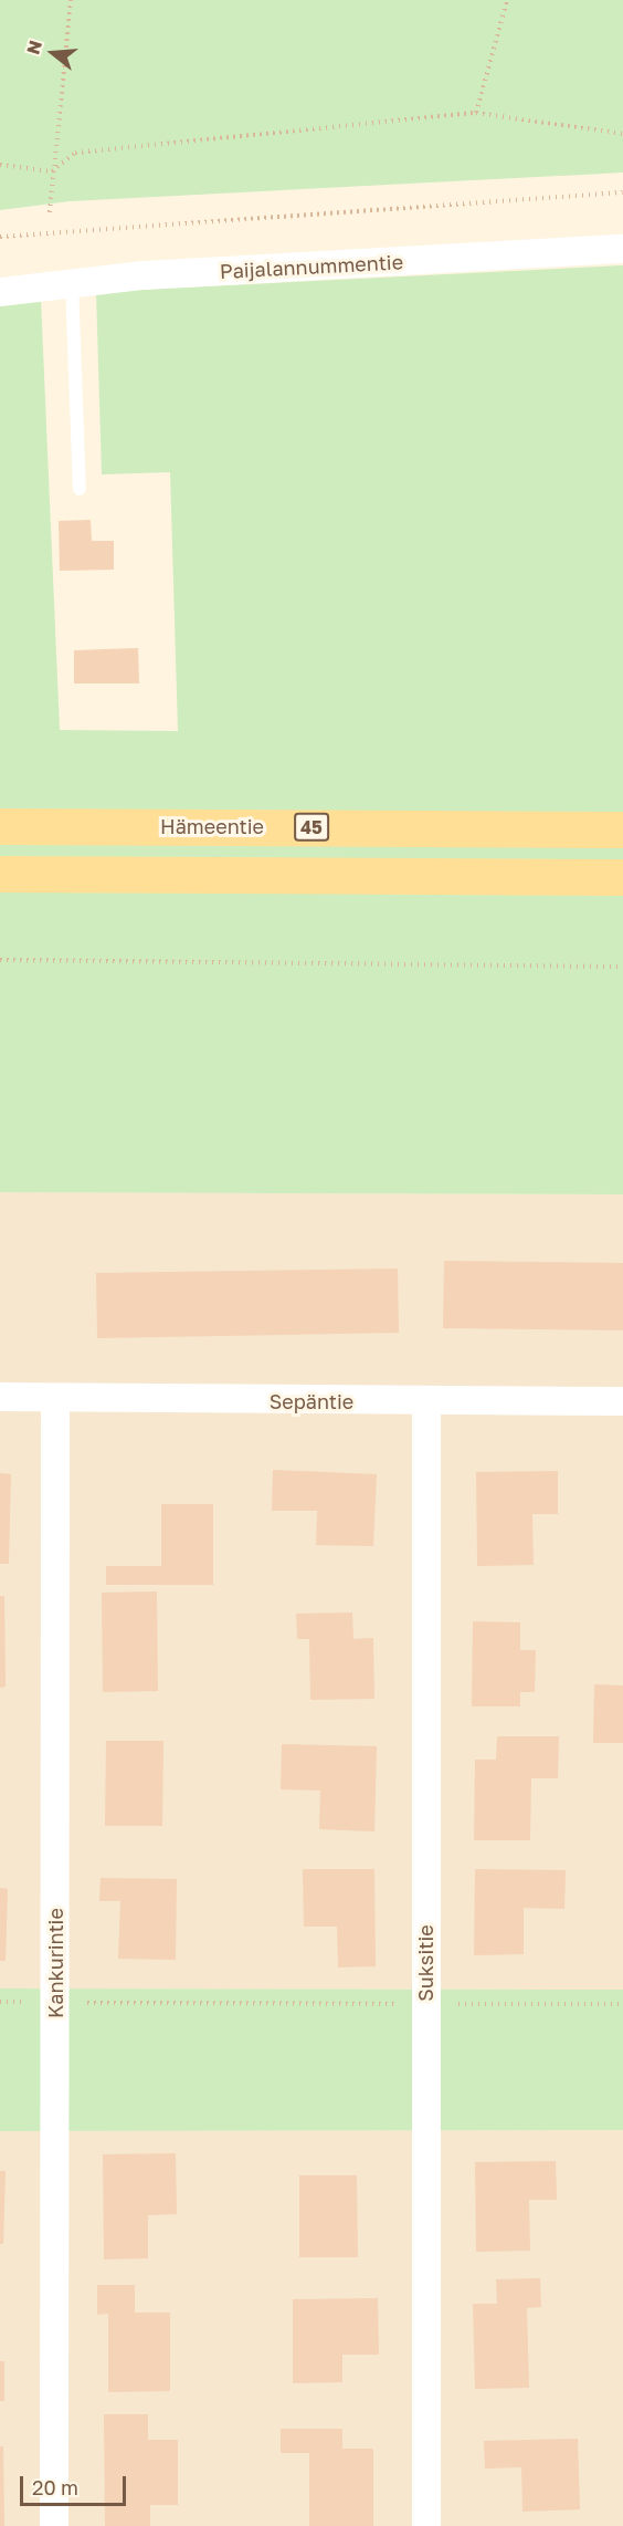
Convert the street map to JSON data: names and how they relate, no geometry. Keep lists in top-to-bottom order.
{
  "streets": {
    "main road": ["Hämeentie", "45"],
    "street": [
      "Paijalannummentie",
      "Sepäntie",
      "Kankurintie",
      "Suksitie"
    ]
  },
  "crossings": [
    ["Sepäntie", "Kankurintie"],
    ["Sepäntie", "Suksitie"]
  ],
  "scale_bar": "20 m",
  "north": "left"
}
